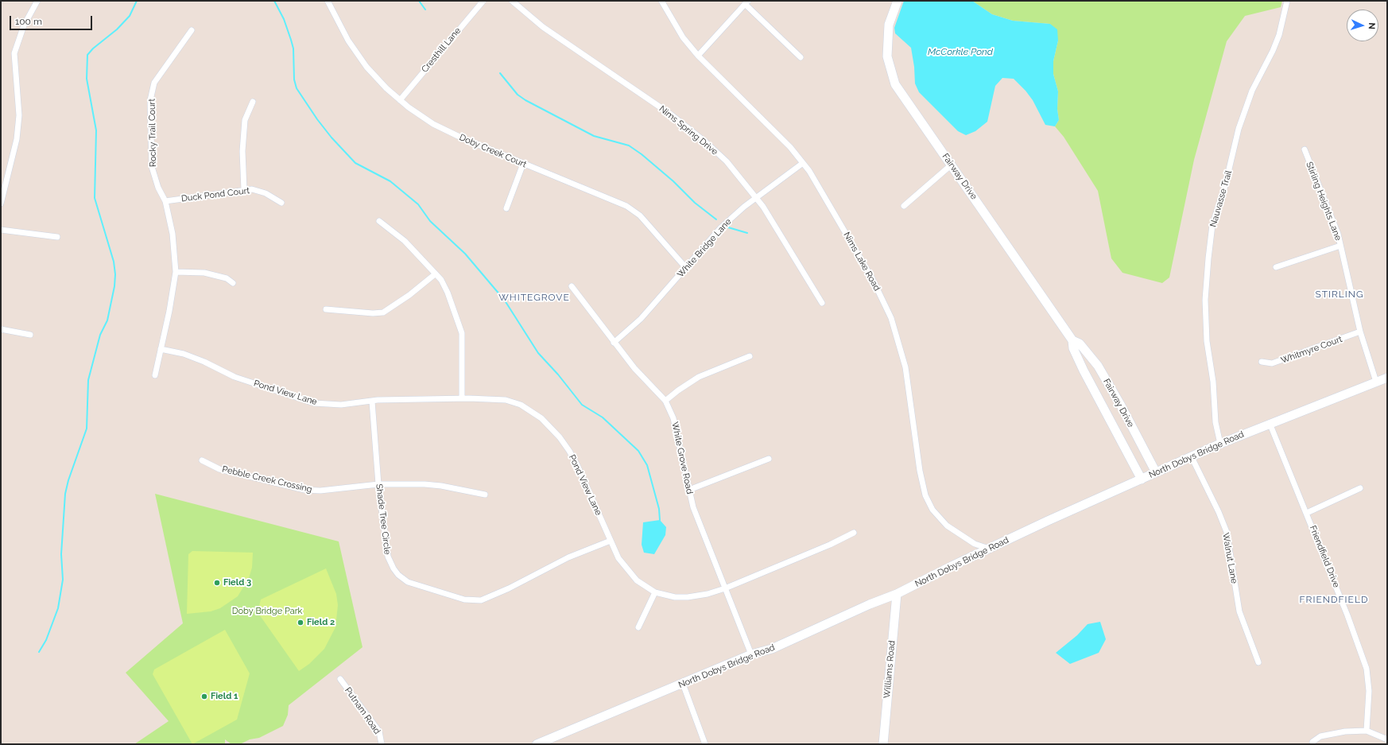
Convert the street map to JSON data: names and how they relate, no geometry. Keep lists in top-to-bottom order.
{
  "streets": {
    "street": [
      "Cresthill Lane",
      "Nims Spring Drive",
      "Rocky Trail Court",
      "Doby Creek Court",
      "Fairway Drive",
      "Duck Pond Court",
      "Nauvasse Trail",
      "Stirling Heights Lane",
      "White Bridge Lane",
      "Nims Lake Road",
      "Whitmyre Court",
      "Pond View Lane",
      "North Dobys Bridge Road",
      "White Grove Road",
      "Pebble Creek Crossing",
      "Shade Tree Circle",
      "Friendfield Drive",
      "Walnut Lane",
      "Williams Road",
      "Putnam Road"
    ]
  },
  "crossings": [
    ["Cresthill Lane", "Doby Creek Court"],
    ["Nims Spring Drive", "White Bridge Lane"],
    ["Rocky Trail Court", "Duck Pond Court"],
    ["Rocky Trail Court", "Pond View Lane"],
    ["Doby Creek Court", "White Bridge Lane"],
    ["Fairway Drive", "North Dobys Bridge Road"],
    ["Nauvasse Trail", "North Dobys Bridge Road"],
    ["Stirling Heights Lane", "Whitmyre Court"],
    ["Stirling Heights Lane", "North Dobys Bridge Road"],
    ["White Bridge Lane", "Nims Lake Road"],
    ["White Bridge Lane", "White Grove Road"],
    ["Nims Lake Road", "North Dobys Bridge Road"],
    ["Pond View Lane", "White Grove Road"],
    ["Pond View Lane", "Shade Tree Circle"],
    ["North Dobys Bridge Road", "White Grove Road"],
    ["North Dobys Bridge Road", "Friendfield Drive"],
    ["North Dobys Bridge Road", "Walnut Lane"],
    ["North Dobys Bridge Road", "Williams Road"],
    ["Pebble Creek Crossing", "Shade Tree Circle"]
  ],
  "districts": ["STIRLING", "WHITEGROVE", "FRIENDFIELD"],
  "water": ["McCorkle Pond"],
  "parks": ["Doby Bridge Park"],
  "places": ["Field 3", "Field 2", "Field 1"],
  "scale_bar": "100 m",
  "north": "right"
}
